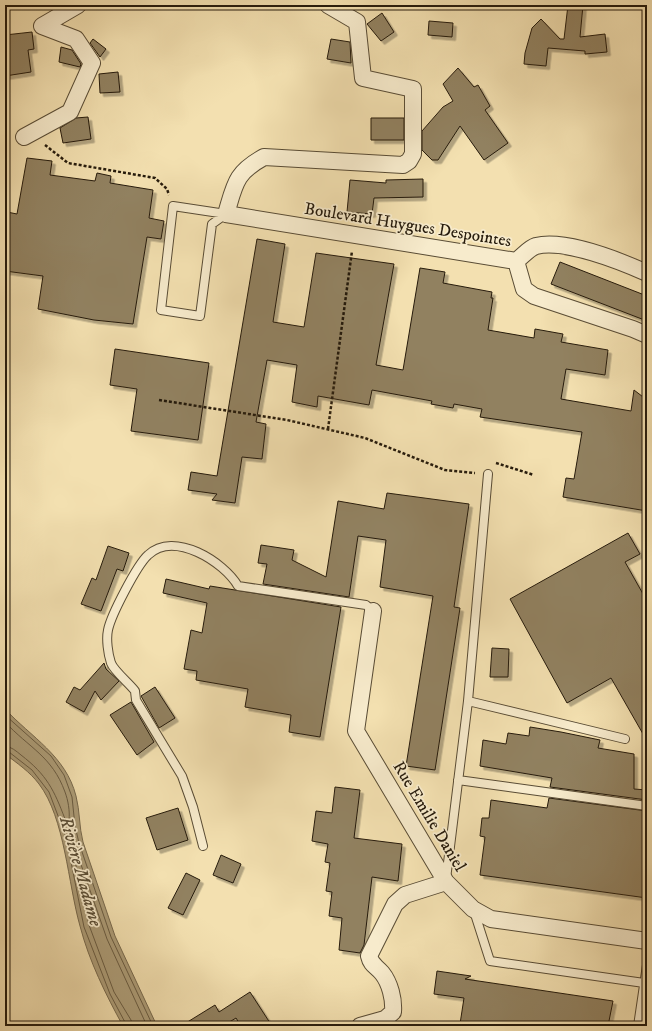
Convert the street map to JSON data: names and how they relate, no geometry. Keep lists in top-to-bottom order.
{
  "streets": {
    "street": ["Boulevard Huygues Despointes", "Rue Emilie Daniel"]
  },
  "water": ["Rivière Madame"]
}
